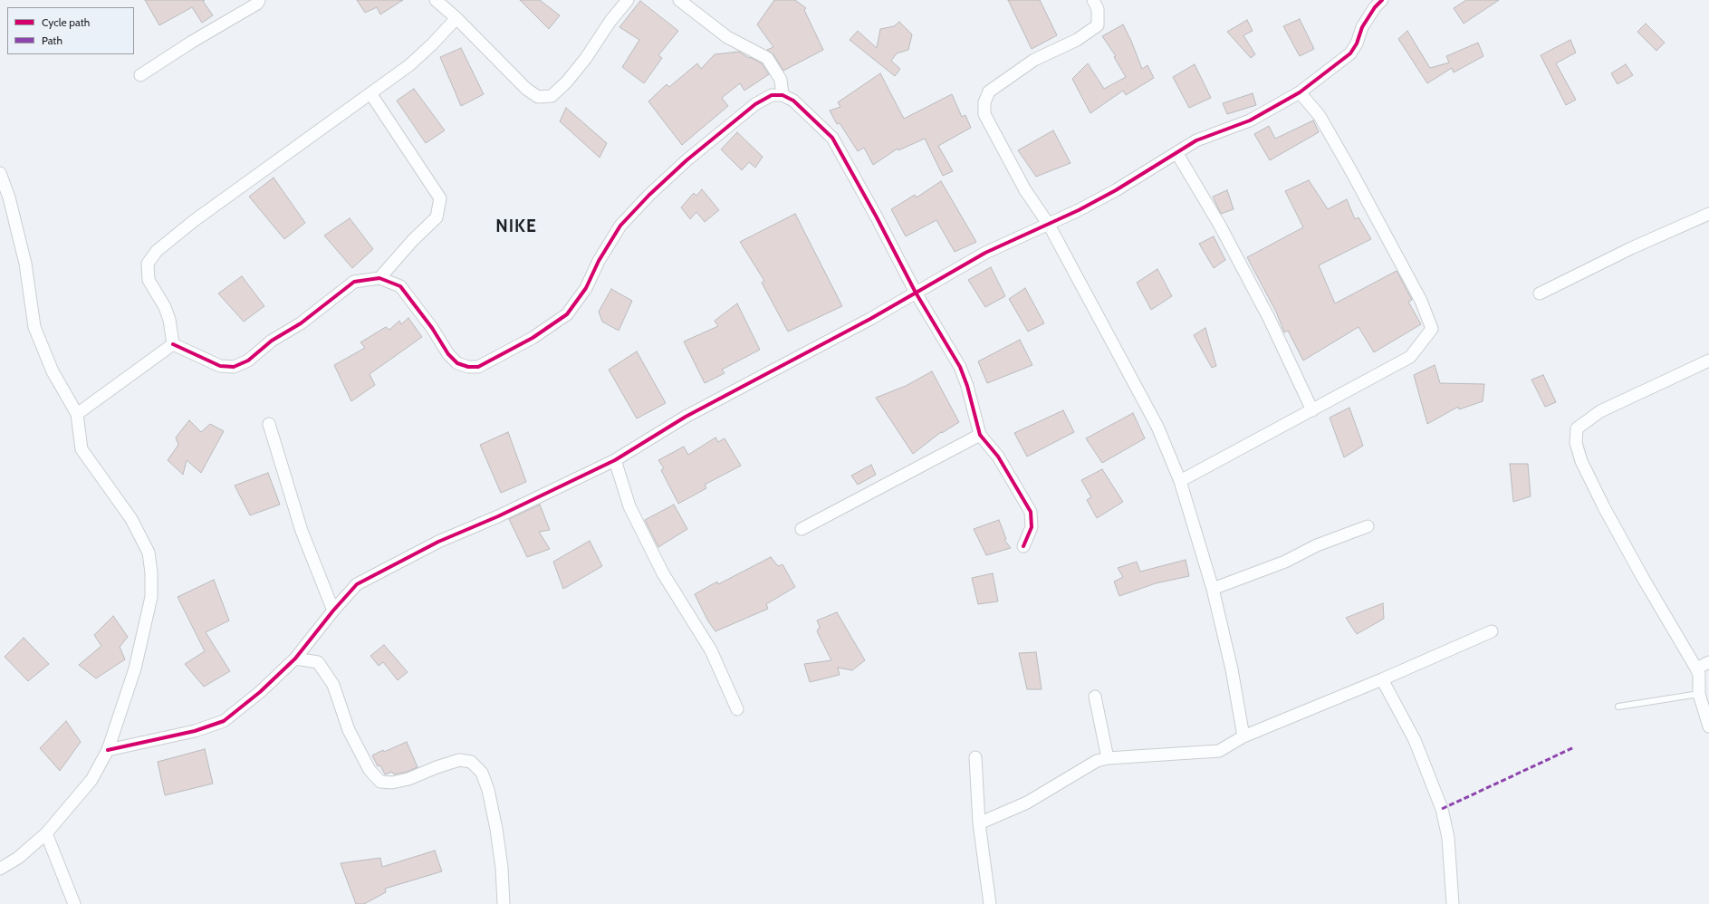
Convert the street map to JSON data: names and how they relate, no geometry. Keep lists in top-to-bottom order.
{
  "districts": ["NIKE"],
  "legend": ["Cycle path", "Path"]
}
